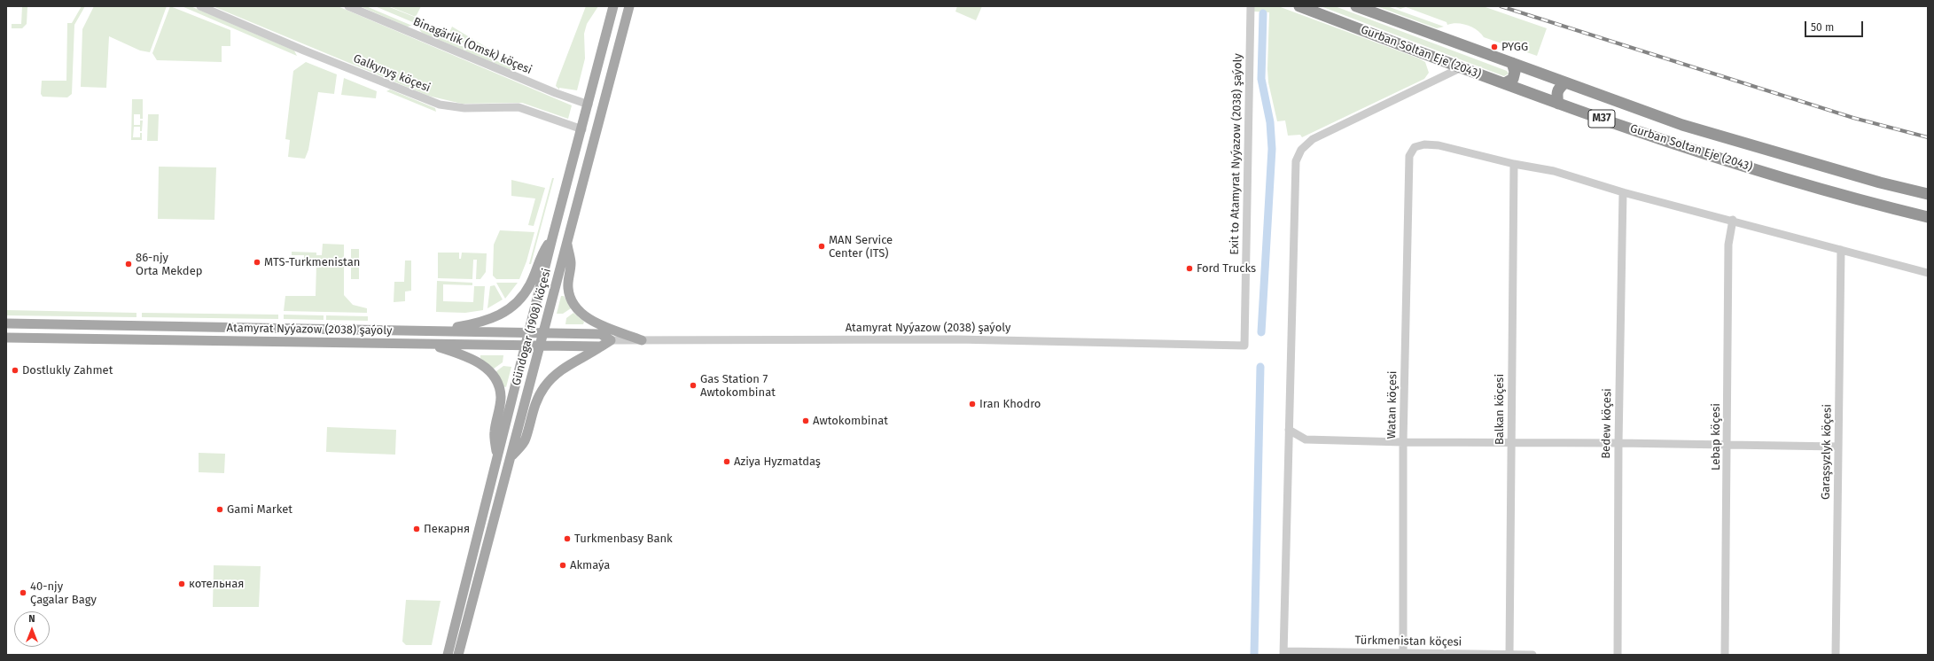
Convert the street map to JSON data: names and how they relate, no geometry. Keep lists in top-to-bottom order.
{
  "streets": {
    "highway": ["Gurban Soltan Eje (2043)", "M37"],
    "main road": ["Gündogar (1908) köçesi", "Atamyrat Nyýazow (2038) şaýoly"],
    "street": [
      "Binagärlik (Omsk) köçesi",
      "Galkynyş köçesi",
      "Exit to Atamyrat Nyýazow (2038) şaýoly",
      "Watan köçesi",
      "Balkan köçesi",
      "Bedew köçesi",
      "Lebap köçesi",
      "Garaşsyzlyk köçesi",
      "Türkmenistan köçesi"
    ]
  },
  "crossings": [
    ["Binagärlik (Omsk) köçesi", "Gündogar (1908) köçesi"],
    ["Galkynyş köçesi", "Gündogar (1908) köçesi"],
    ["Exit to Atamyrat Nyýazow (2038) şaýoly", "Atamyrat Nyýazow (2038) şaýoly"],
    ["Gündogar (1908) köçesi", "Atamyrat Nyýazow (2038) şaýoly"],
    ["Watan köçesi", "Balkan köçesi"],
    ["Watan köçesi", "Türkmenistan köçesi"],
    ["Balkan köçesi", "Türkmenistan köçesi"]
  ],
  "places": [
    "PYGG",
    "MAN Service Center (ITS)",
    "MTS-Turkmenistan",
    "86-njy Orta Mekdep",
    "Ford Trucks",
    "Dostlukly Zahmet",
    "Gas Station 7 Awtokombinat",
    "Iran Khodro",
    "Awtokombinat",
    "Aziya Hyzmatdaş",
    "Gami Market",
    "Пекарня",
    "Turkmenbasy Bank",
    "Аkmaýa",
    "котельная",
    "40-njy Çagalar Bagy"
  ],
  "scale_bar": "50 m",
  "north": "top"
}
